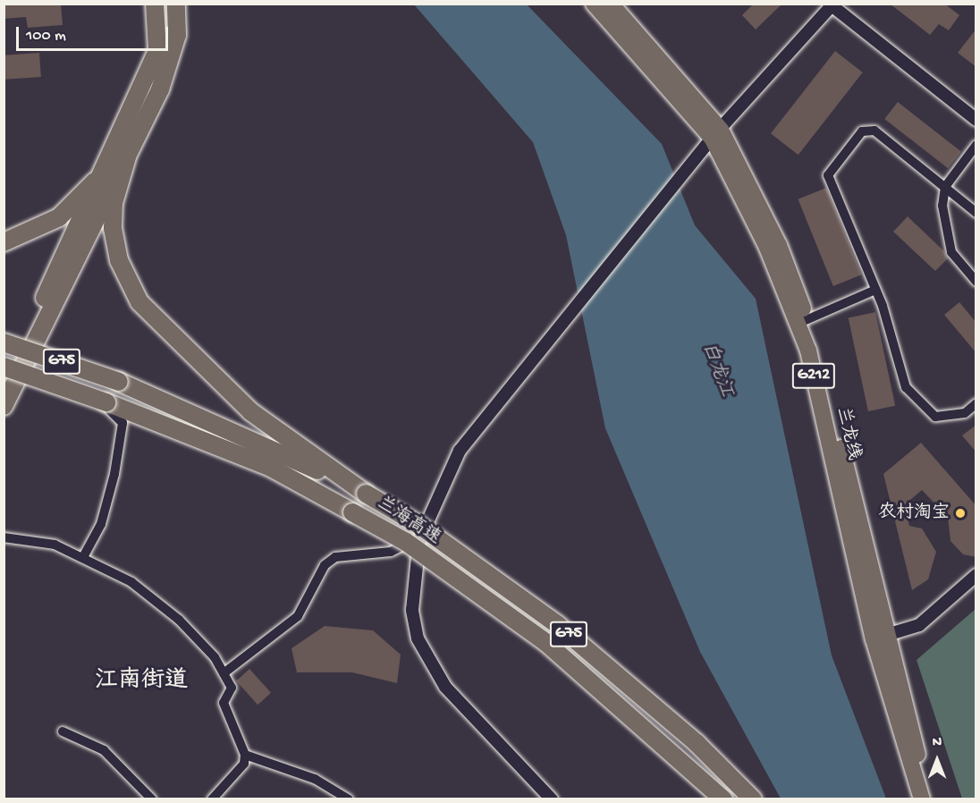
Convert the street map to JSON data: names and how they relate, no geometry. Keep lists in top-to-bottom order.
{
  "streets": {
    "highway": [
      "G75",
      "G212",
      "兰龙线",
      "兰海高速"
    ]
  },
  "districts": ["江南街道"],
  "water": ["白龙江"],
  "places": ["农村淘宝"],
  "scale_bar": "100 m",
  "north": "top"
}
